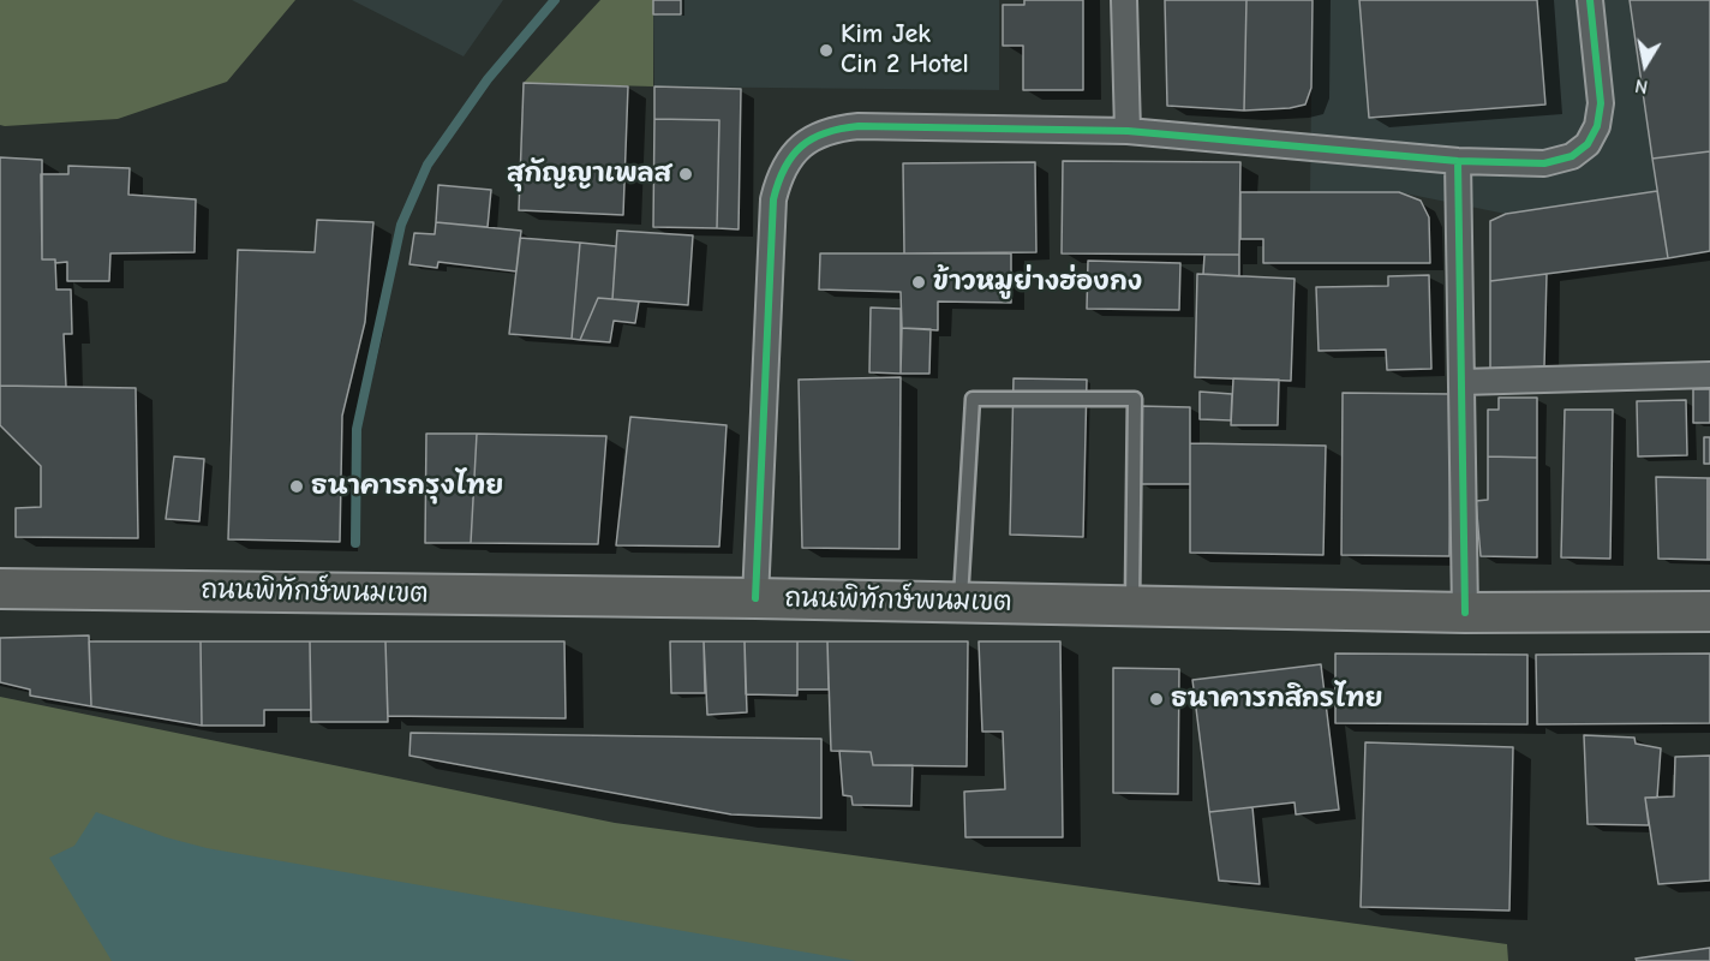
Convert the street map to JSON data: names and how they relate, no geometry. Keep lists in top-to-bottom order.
{
  "streets": {
    "main road": ["ถนนพิทักษ์พนมเขต"]
  },
  "places": [
    "Kim Jek Cin 2 Hotel",
    "สุกัญญาเพลส",
    "ข้าวหมูย่างฮ่องกง",
    "ธนาคารกรุงไทย",
    "ธนาคารกสิกรไทย"
  ],
  "north": "bottom"
}
